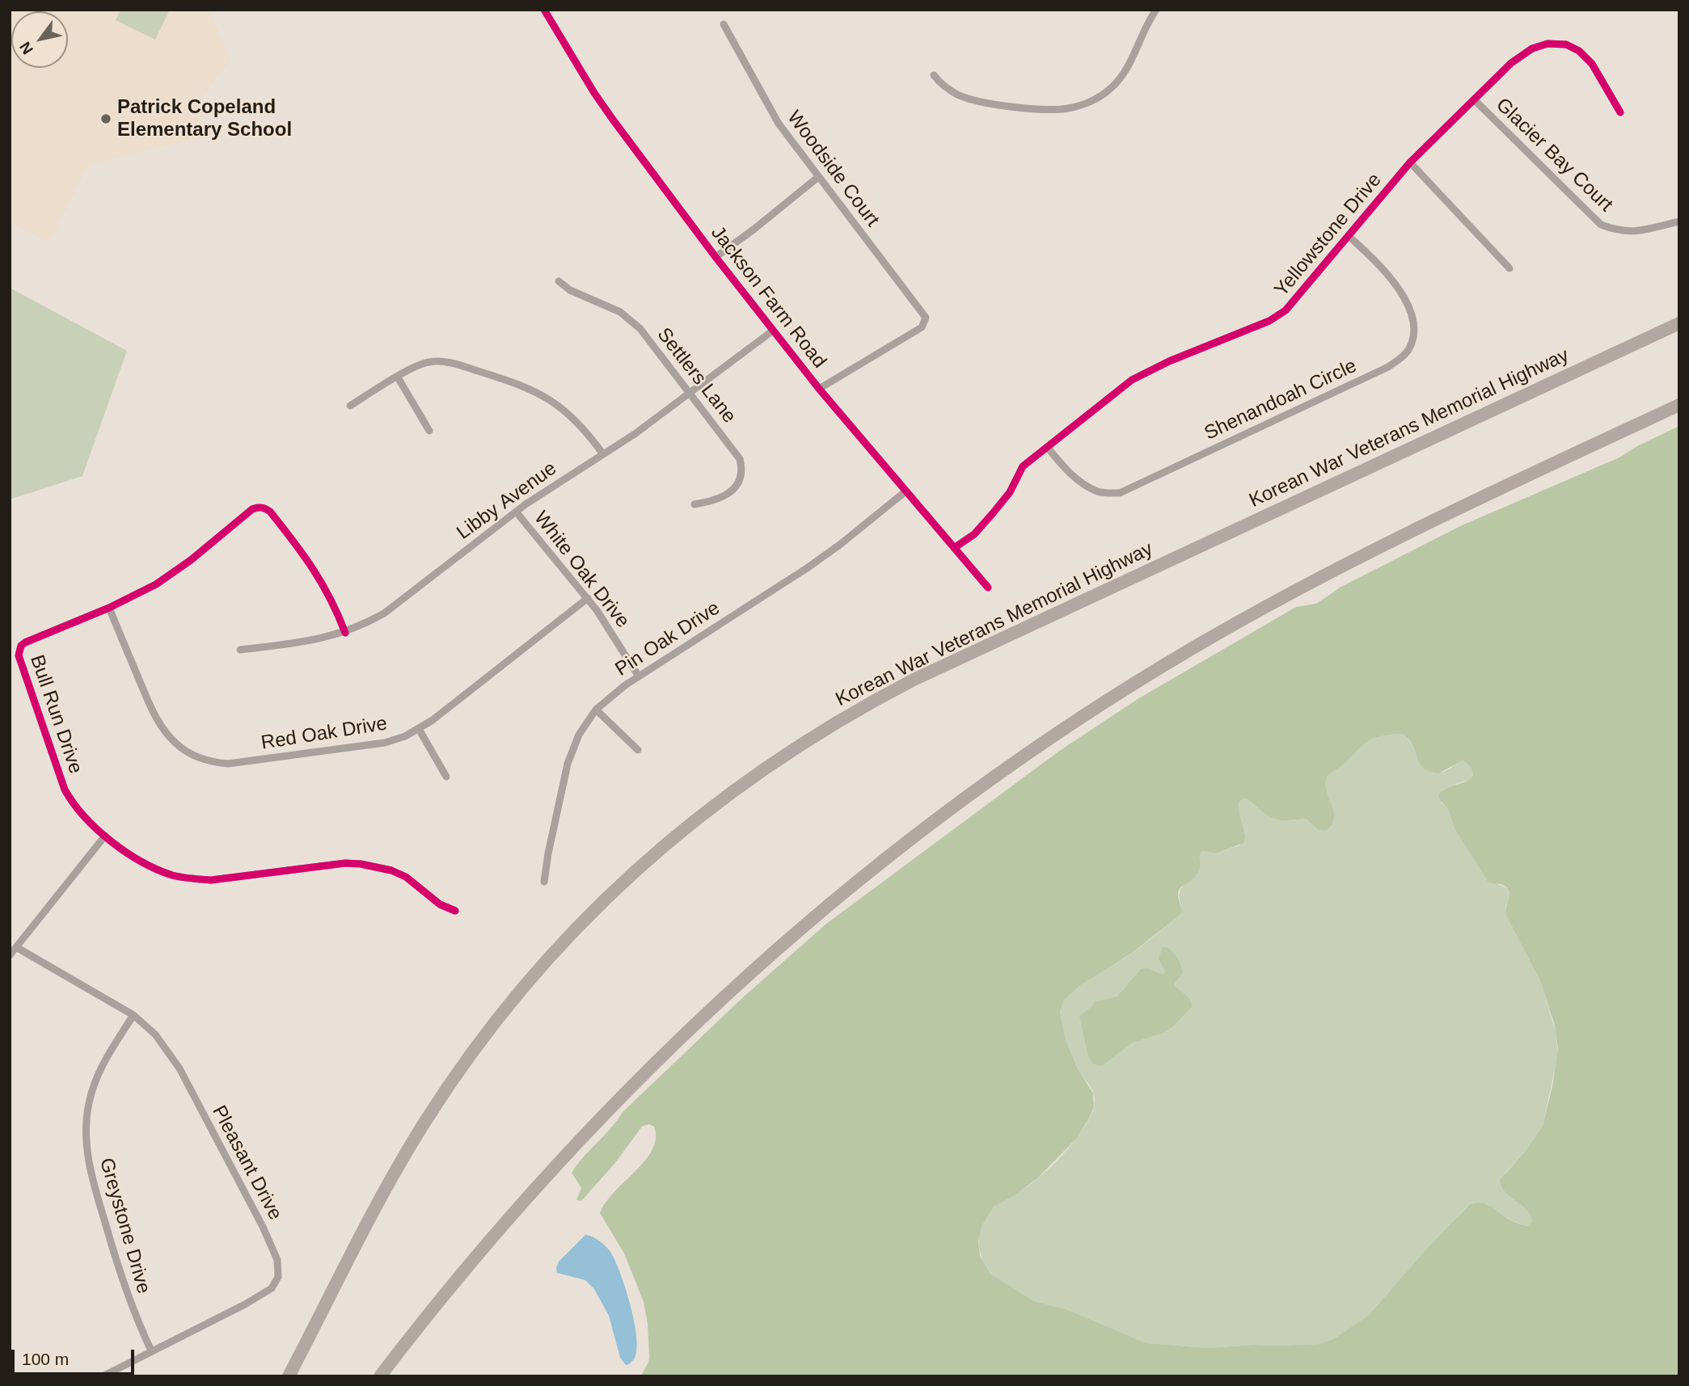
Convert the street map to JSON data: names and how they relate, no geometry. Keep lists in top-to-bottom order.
{
  "streets": {
    "highway": ["Korean War Veterans Memorial Highway"],
    "street": [
      "Glacier Bay Court",
      "Woodside Court",
      "Yellowstone Drive",
      "Jackson Farm Road",
      "Settlers Lane",
      "Shenandoah Circle",
      "Libby Avenue",
      "White Oak Drive",
      "Pin Oak Drive",
      "Bull Run Drive",
      "Red Oak Drive",
      "Pleasant Drive",
      "Greystone Drive"
    ]
  },
  "crossings": [
    ["Glacier Bay Court", "Yellowstone Drive"],
    ["Woodside Court", "Jackson Farm Road"],
    ["Yellowstone Drive", "Jackson Farm Road"],
    ["Yellowstone Drive", "Shenandoah Circle"],
    ["Jackson Farm Road", "Libby Avenue"],
    ["Jackson Farm Road", "Pin Oak Drive"],
    ["Settlers Lane", "Libby Avenue"],
    ["Libby Avenue", "White Oak Drive"],
    ["Libby Avenue", "Bull Run Drive"],
    ["White Oak Drive", "Pin Oak Drive"],
    ["White Oak Drive", "Red Oak Drive"],
    ["Bull Run Drive", "Red Oak Drive"],
    ["Pleasant Drive", "Greystone Drive"]
  ],
  "places": ["Patrick Copeland Elementary School"],
  "scale_bar": "100 m",
  "north": "bottom left"
}
